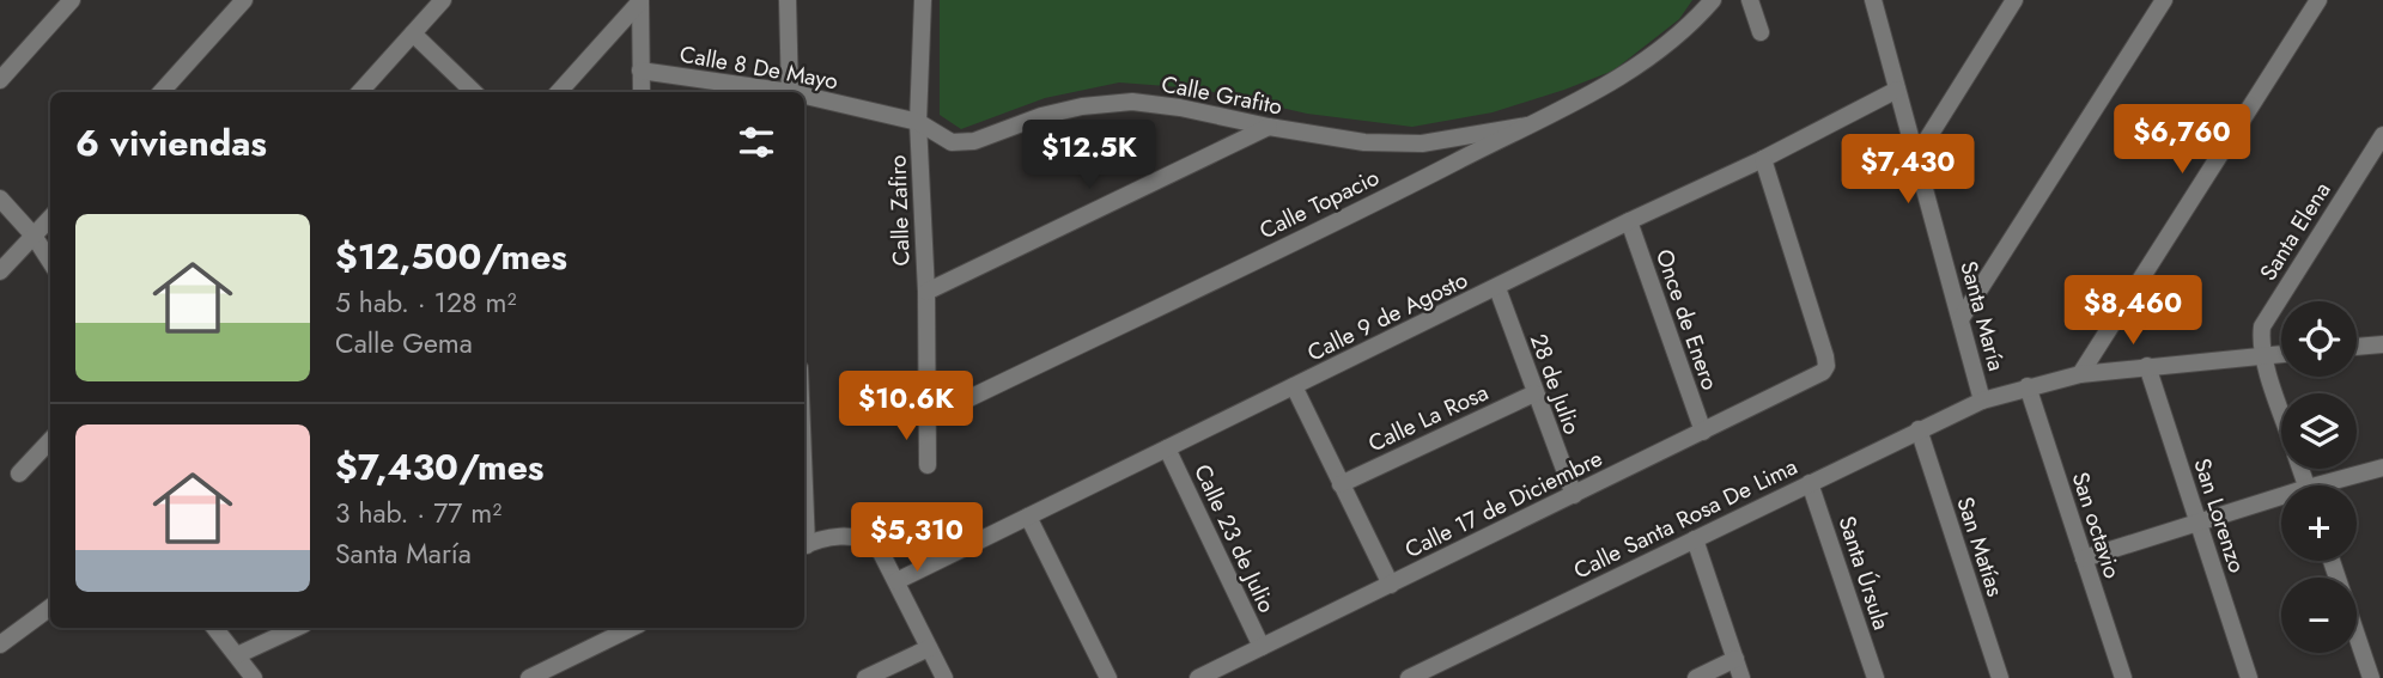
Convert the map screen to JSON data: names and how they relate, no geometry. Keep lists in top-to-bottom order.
{
  "streets": {
    "street": [
      "Calle 8 De Mayo",
      "Calle Grafito",
      "Calle Topacio",
      "Calle Zafiro",
      "Santa Elena",
      "Calle 9 de Agosto",
      "Santa María",
      "Once de Enero",
      "28 de Julio",
      "Calle La Rosa",
      "Calle 17 de Diciembre",
      "San Lorenzo",
      "Calle Santa Rosa De Lima",
      "San octavio",
      "Calle 23 de Julio",
      "San Matías",
      "Santa Úrsula"
    ]
  },
  "crossings": [
    ["Calle 8 De Mayo", "Calle Grafito"],
    ["Calle 8 De Mayo", "Calle Zafiro"],
    ["Calle Grafito", "Calle Topacio"],
    ["Calle Grafito", "Calle Zafiro"],
    ["Calle Topacio", "Calle Zafiro"],
    ["Santa Elena", "Calle Santa Rosa De Lima"],
    ["Calle 9 de Agosto", "Santa María"],
    ["Calle 9 de Agosto", "Once de Enero"],
    ["Calle 9 de Agosto", "28 de Julio"],
    ["Calle 9 de Agosto", "Calle 17 de Diciembre"],
    ["Calle 9 de Agosto", "Calle 23 de Julio"],
    ["Santa María", "Calle Santa Rosa De Lima"],
    ["Once de Enero", "Calle 17 de Diciembre"],
    ["28 de Julio", "Calle La Rosa"],
    ["28 de Julio", "Calle 17 de Diciembre"],
    ["Calle 17 de Diciembre", "Calle 23 de Julio"],
    ["San Lorenzo", "Calle Santa Rosa De Lima"],
    ["Calle Santa Rosa De Lima", "San octavio"],
    ["Calle Santa Rosa De Lima", "San Matías"],
    ["Calle Santa Rosa De Lima", "Santa Úrsula"]
  ],
  "page": {
    "heading": "6 viviendas",
    "price": [
      "$6,760",
      "$12.5K",
      "$7,430",
      "$8,460",
      "$10.6K",
      "$5,310"
    ],
    "list": [
      {
        "name": "$12,500/mes",
        "note": "5 hab. · 128 m² · Calle Gema"
      },
      {
        "name": "$7,430/mes",
        "note": "3 hab. · 77 m² · Santa María"
      }
    ],
    "map_buttons": ["+", "−"]
  }
}
